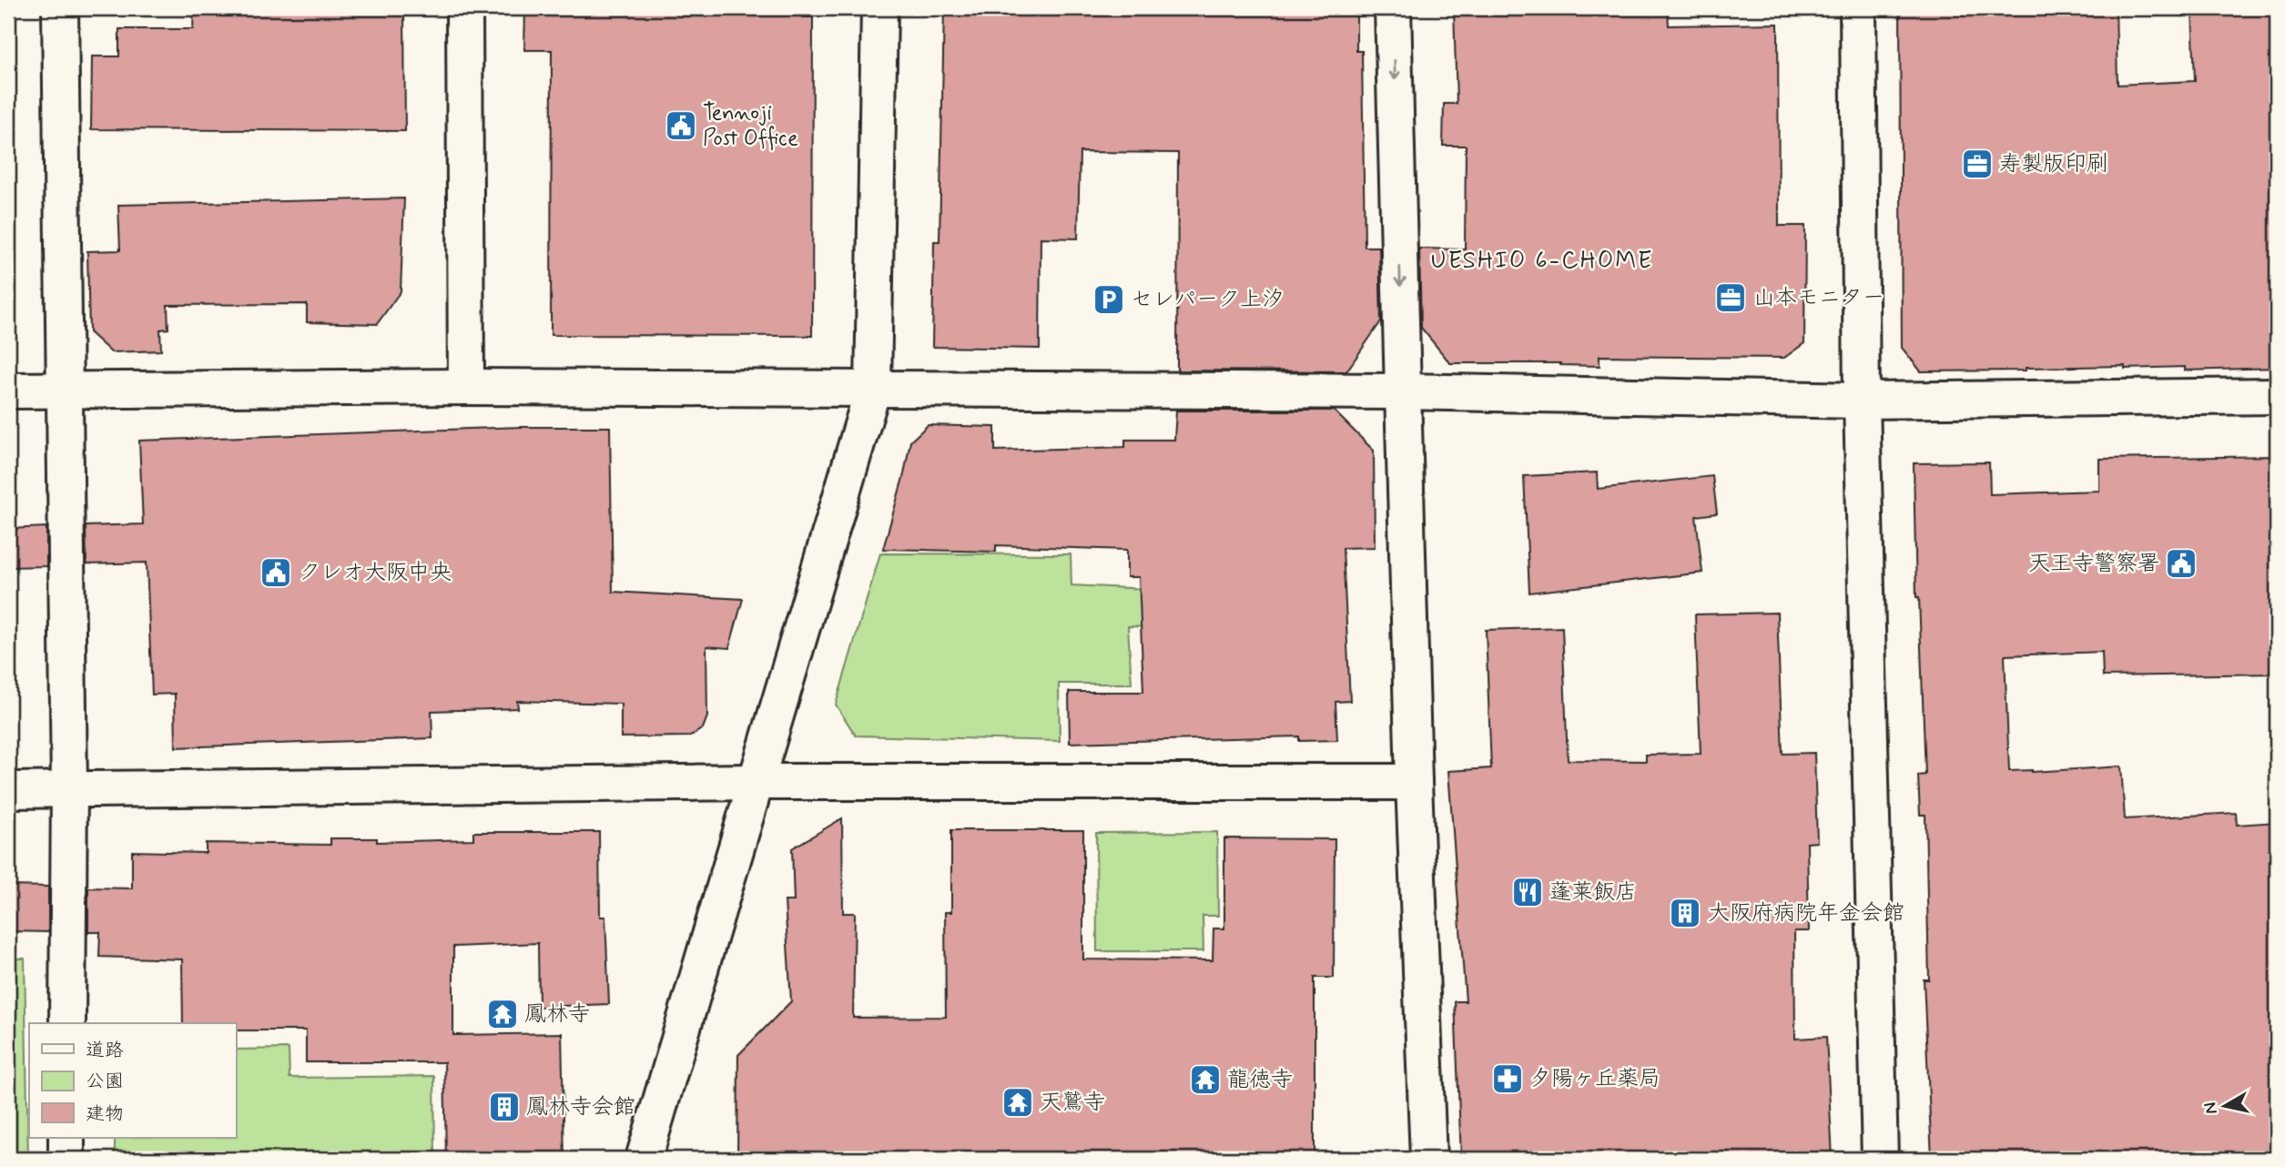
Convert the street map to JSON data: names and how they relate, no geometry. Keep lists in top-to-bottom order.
{
  "districts": ["UESHIO 6-CHOME"],
  "places": {
    "public building": ["Tennoji Post Office", "天王寺警察署", "クレオ大阪中央"],
    "office": ["寿製版印刷", "山本モニター"],
    "parking": ["セレパーク上汐"],
    "restaurant": ["蓬莱飯店"],
    "building": ["大阪府病院年金会館", "鳳林寺会館"],
    "temple": ["鳳林寺", "龍徳寺", "天鷲寺"],
    "pharmacy": ["夕陽ヶ丘薬局"]
  },
  "legend": ["道路", "公園", "建物"],
  "north": "left"
}
